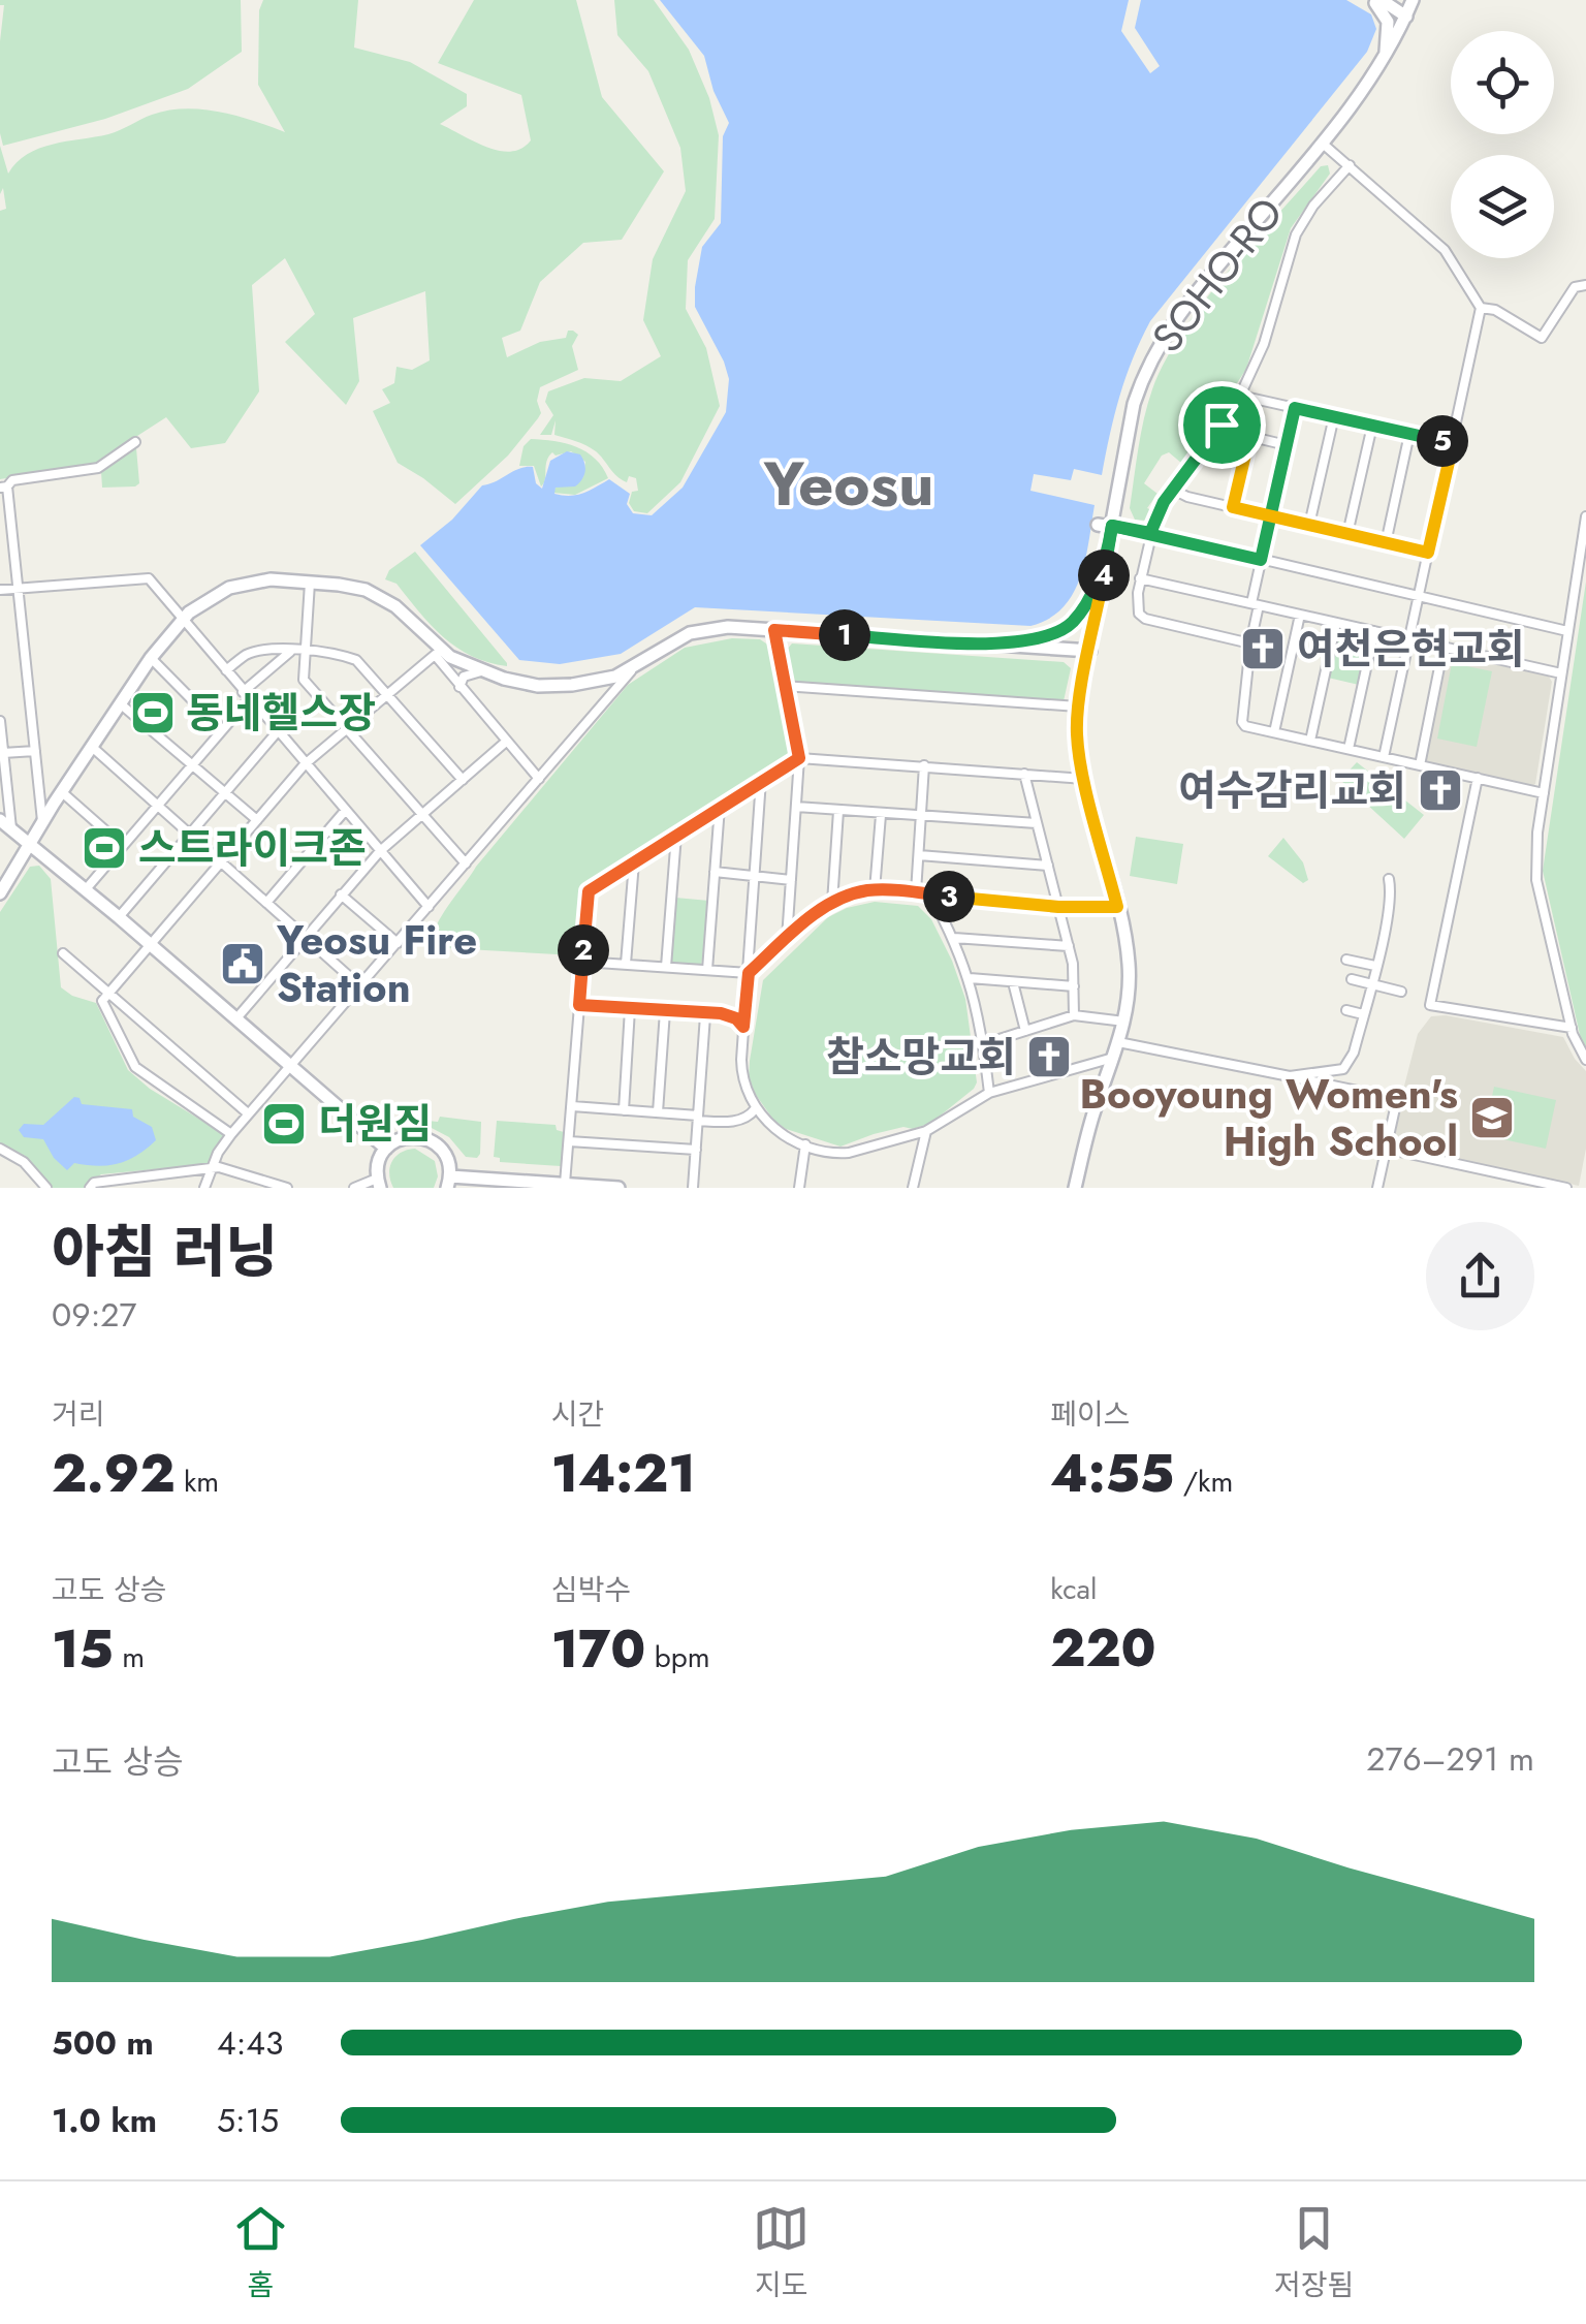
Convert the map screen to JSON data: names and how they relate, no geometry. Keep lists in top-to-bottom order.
{
  "streets": {
    "street": ["SOHO-RO"]
  },
  "districts": ["Yeosu"],
  "places": {
    "church": ["여천은현교회", "여수감리교회", "참소망교회"],
    "sports": ["동네헬스장", "스트라이크존", "더원짐"],
    "public building": ["Yeosu Fire Station"],
    "school or university": ["Booyoung Women's High School"]
  },
  "page": {
    "pins": [
      "5",
      "4",
      "1",
      "3",
      "2"
    ],
    "heading": ["아침 러닝", "09:27"],
    "stats": [
      ["거리", "2.92 km"],
      ["시간", "14:21"],
      ["페이스", "4:55 /km"],
      ["고도 상승", "15 m"],
      ["심박수", "170 bpm"],
      ["kcal", "220"]
    ],
    "chart": ["고도 상승", "276–291 m"],
    "list": [
      {
        "name": "500 m",
        "note": "4:43"
      },
      {
        "name": "1.0 km",
        "note": "5:15"
      }
    ],
    "tabs": ["홈", "지도", "저장됨"]
  }
}
